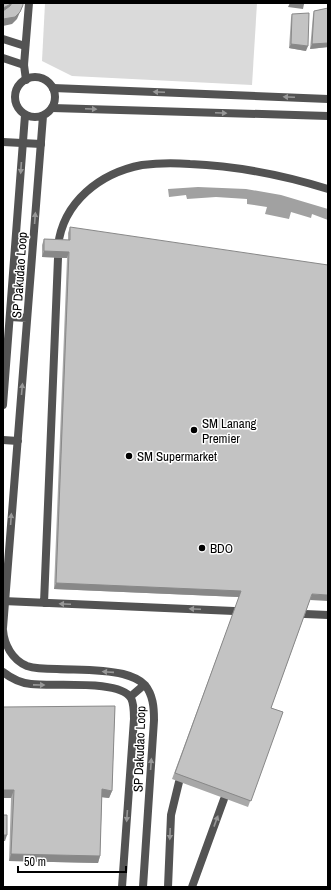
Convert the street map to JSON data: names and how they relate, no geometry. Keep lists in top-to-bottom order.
{
  "streets": {
    "street": ["SP Dakudao Loop"]
  },
  "places": ["SM Lanang Premier", "SM Supermarket", "BDO"],
  "scale_bar": "50 m"
}
